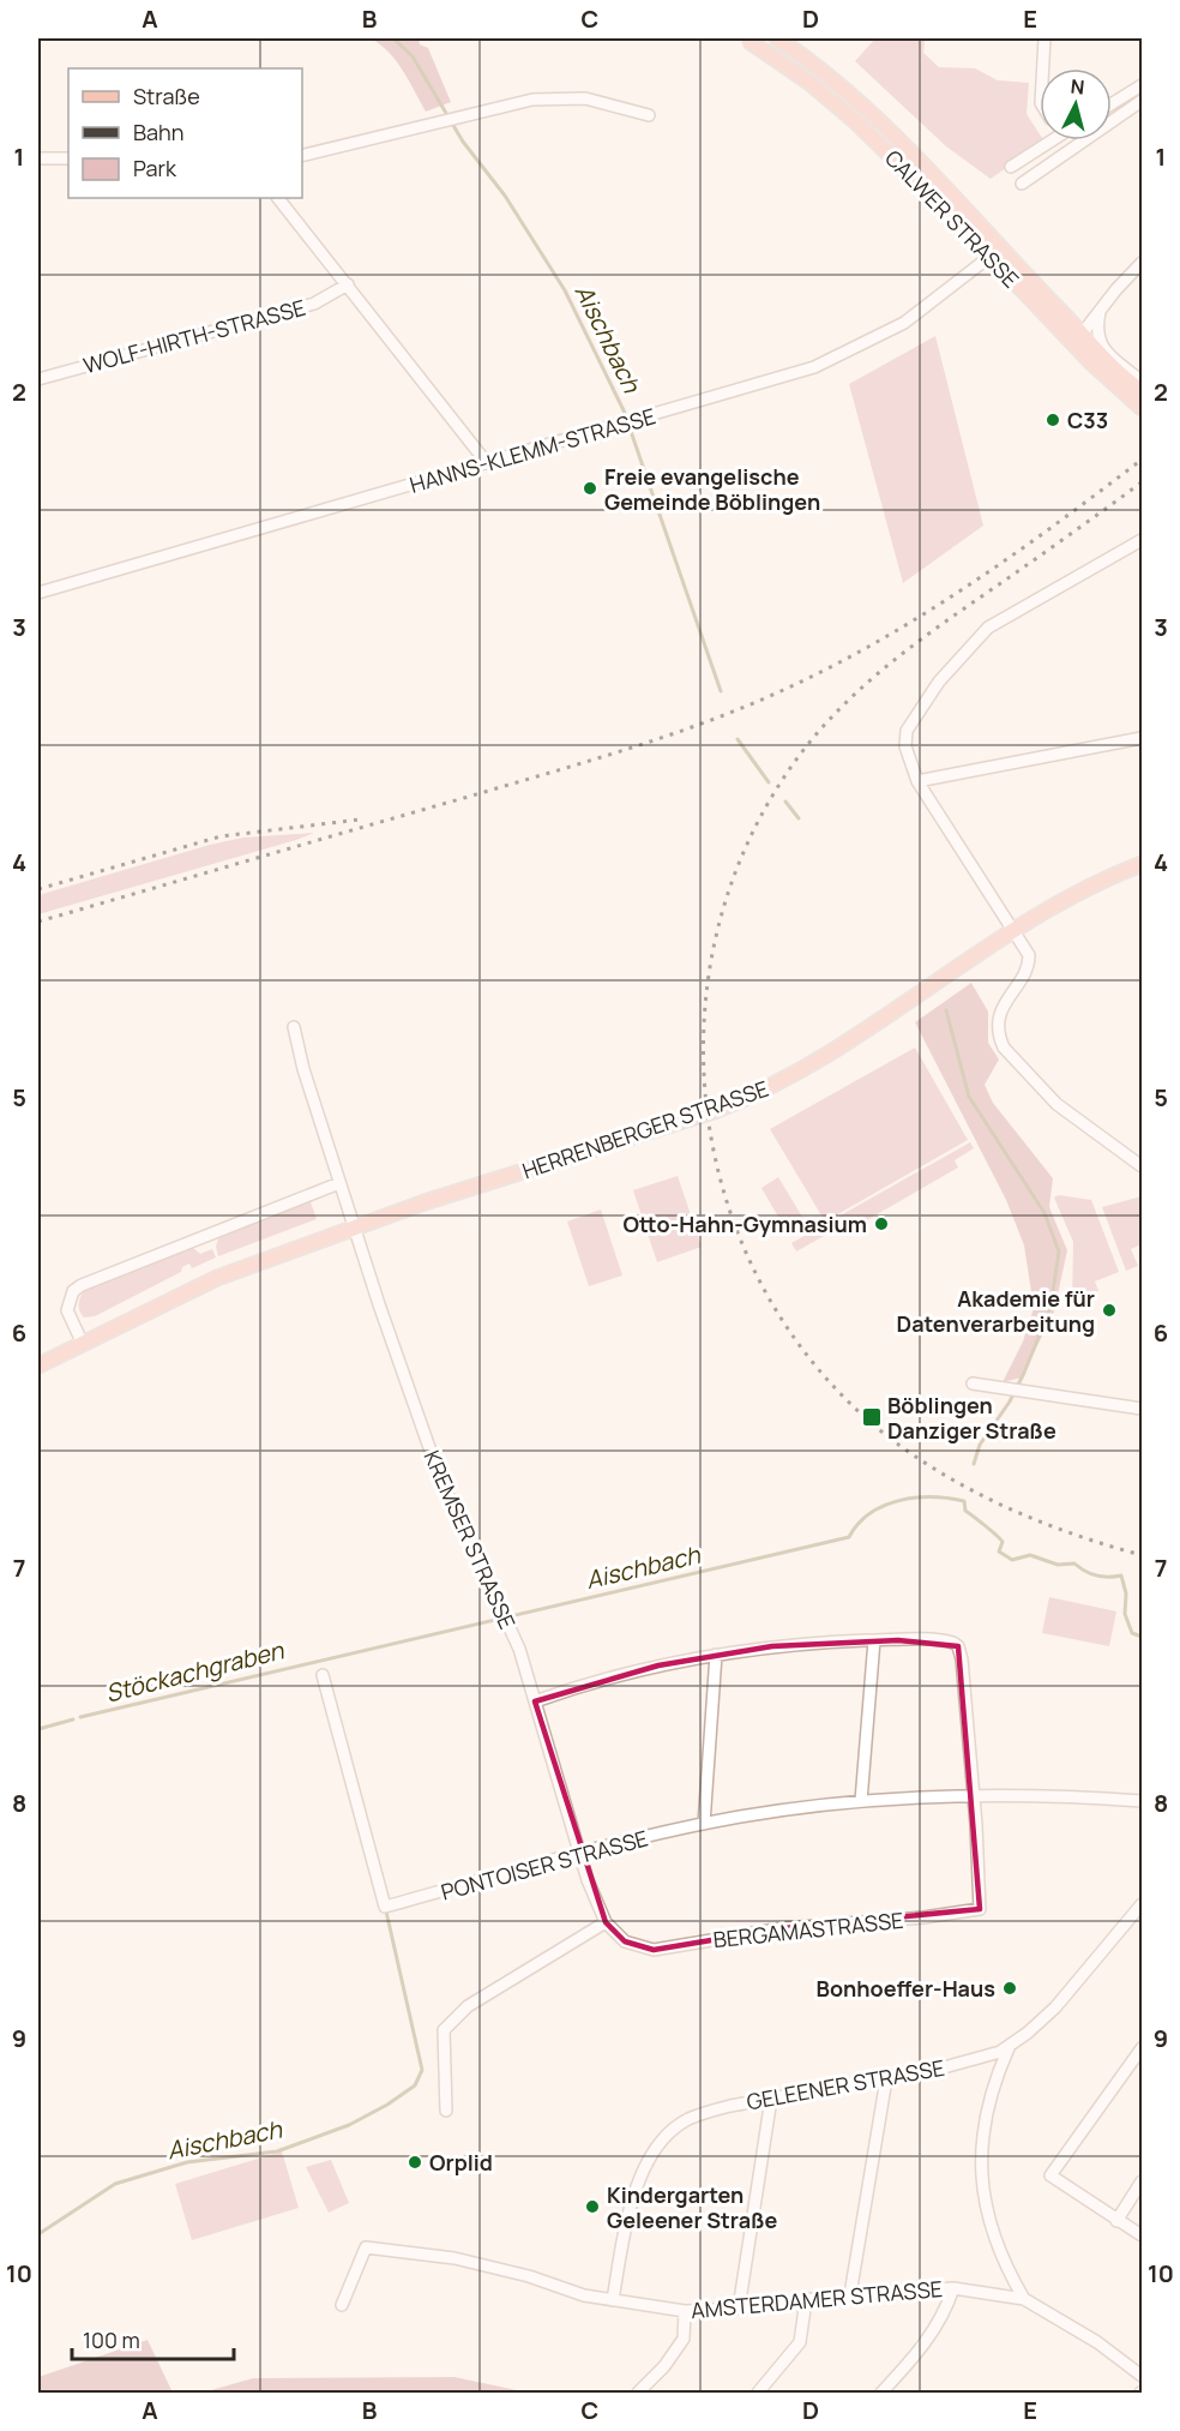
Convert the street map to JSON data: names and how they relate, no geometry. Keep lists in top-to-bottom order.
{
  "streets": {
    "main road": ["CALWER STRASSE", "HERRENBERGER STRASSE"],
    "street": [
      "WOLF-HIRTH-STRASSE",
      "HANNS-KLEMM-STRASSE",
      "KREMSER STRASSE",
      "PONTOISER STRASSE",
      "BERGAMASTRASSE",
      "GELEENER STRASSE",
      "AMSTERDAMER STRASSE"
    ]
  },
  "crossings": [
    ["CALWER STRASSE", "HANNS-KLEMM-STRASSE"],
    ["HERRENBERGER STRASSE", "KREMSER STRASSE"],
    ["KREMSER STRASSE", "PONTOISER STRASSE"],
    ["PONTOISER STRASSE", "BERGAMASTRASSE"],
    ["GELEENER STRASSE", "AMSTERDAMER STRASSE"]
  ],
  "water": ["Aischbach", "Stöckachgraben"],
  "places": {
    "other": [
      "C33",
      "Freie evangelische Gemeinde Böblingen",
      "Otto-Hahn-Gymnasium",
      "Akademie für Datenverarbeitung",
      "Bonhoeffer-Haus",
      "Orplid",
      "Kindergarten Geleener Straße"
    ],
    "transit": ["Böblingen Danziger Straße"]
  },
  "legend": ["Straße", "Bahn", "Park"],
  "scale_bar": "100 m",
  "north": "top",
  "grid": {
    "columns": [
      "A",
      "B",
      "C",
      "D",
      "E"
    ],
    "rows": [
      "1",
      "2",
      "3",
      "4",
      "5",
      "6",
      "7",
      "8",
      "9",
      "10"
    ]
  }
}
